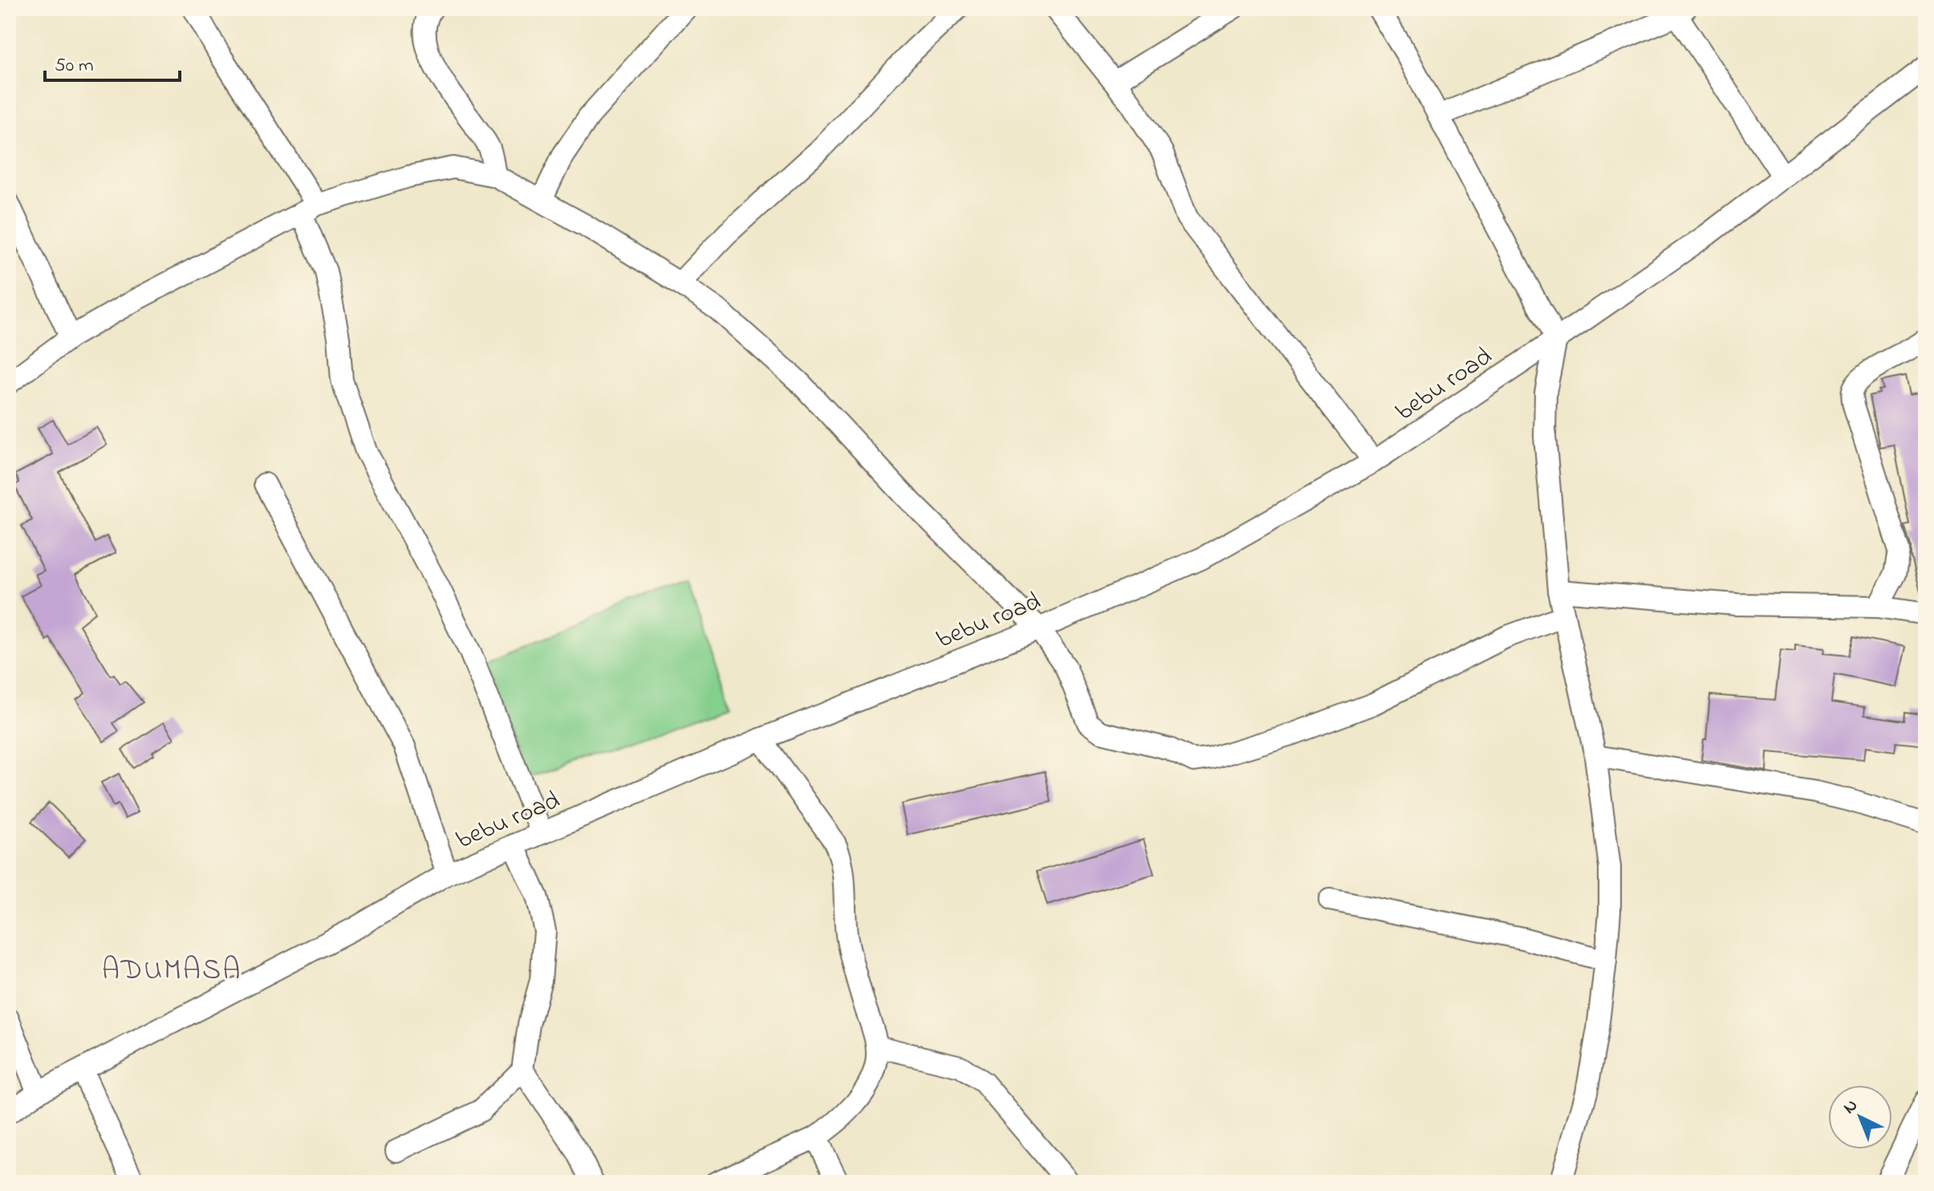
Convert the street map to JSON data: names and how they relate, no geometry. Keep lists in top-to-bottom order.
{
  "streets": {
    "street": ["bebu road"]
  },
  "districts": ["ADUMASA"],
  "scale_bar": "50 m",
  "north": "top left"
}
